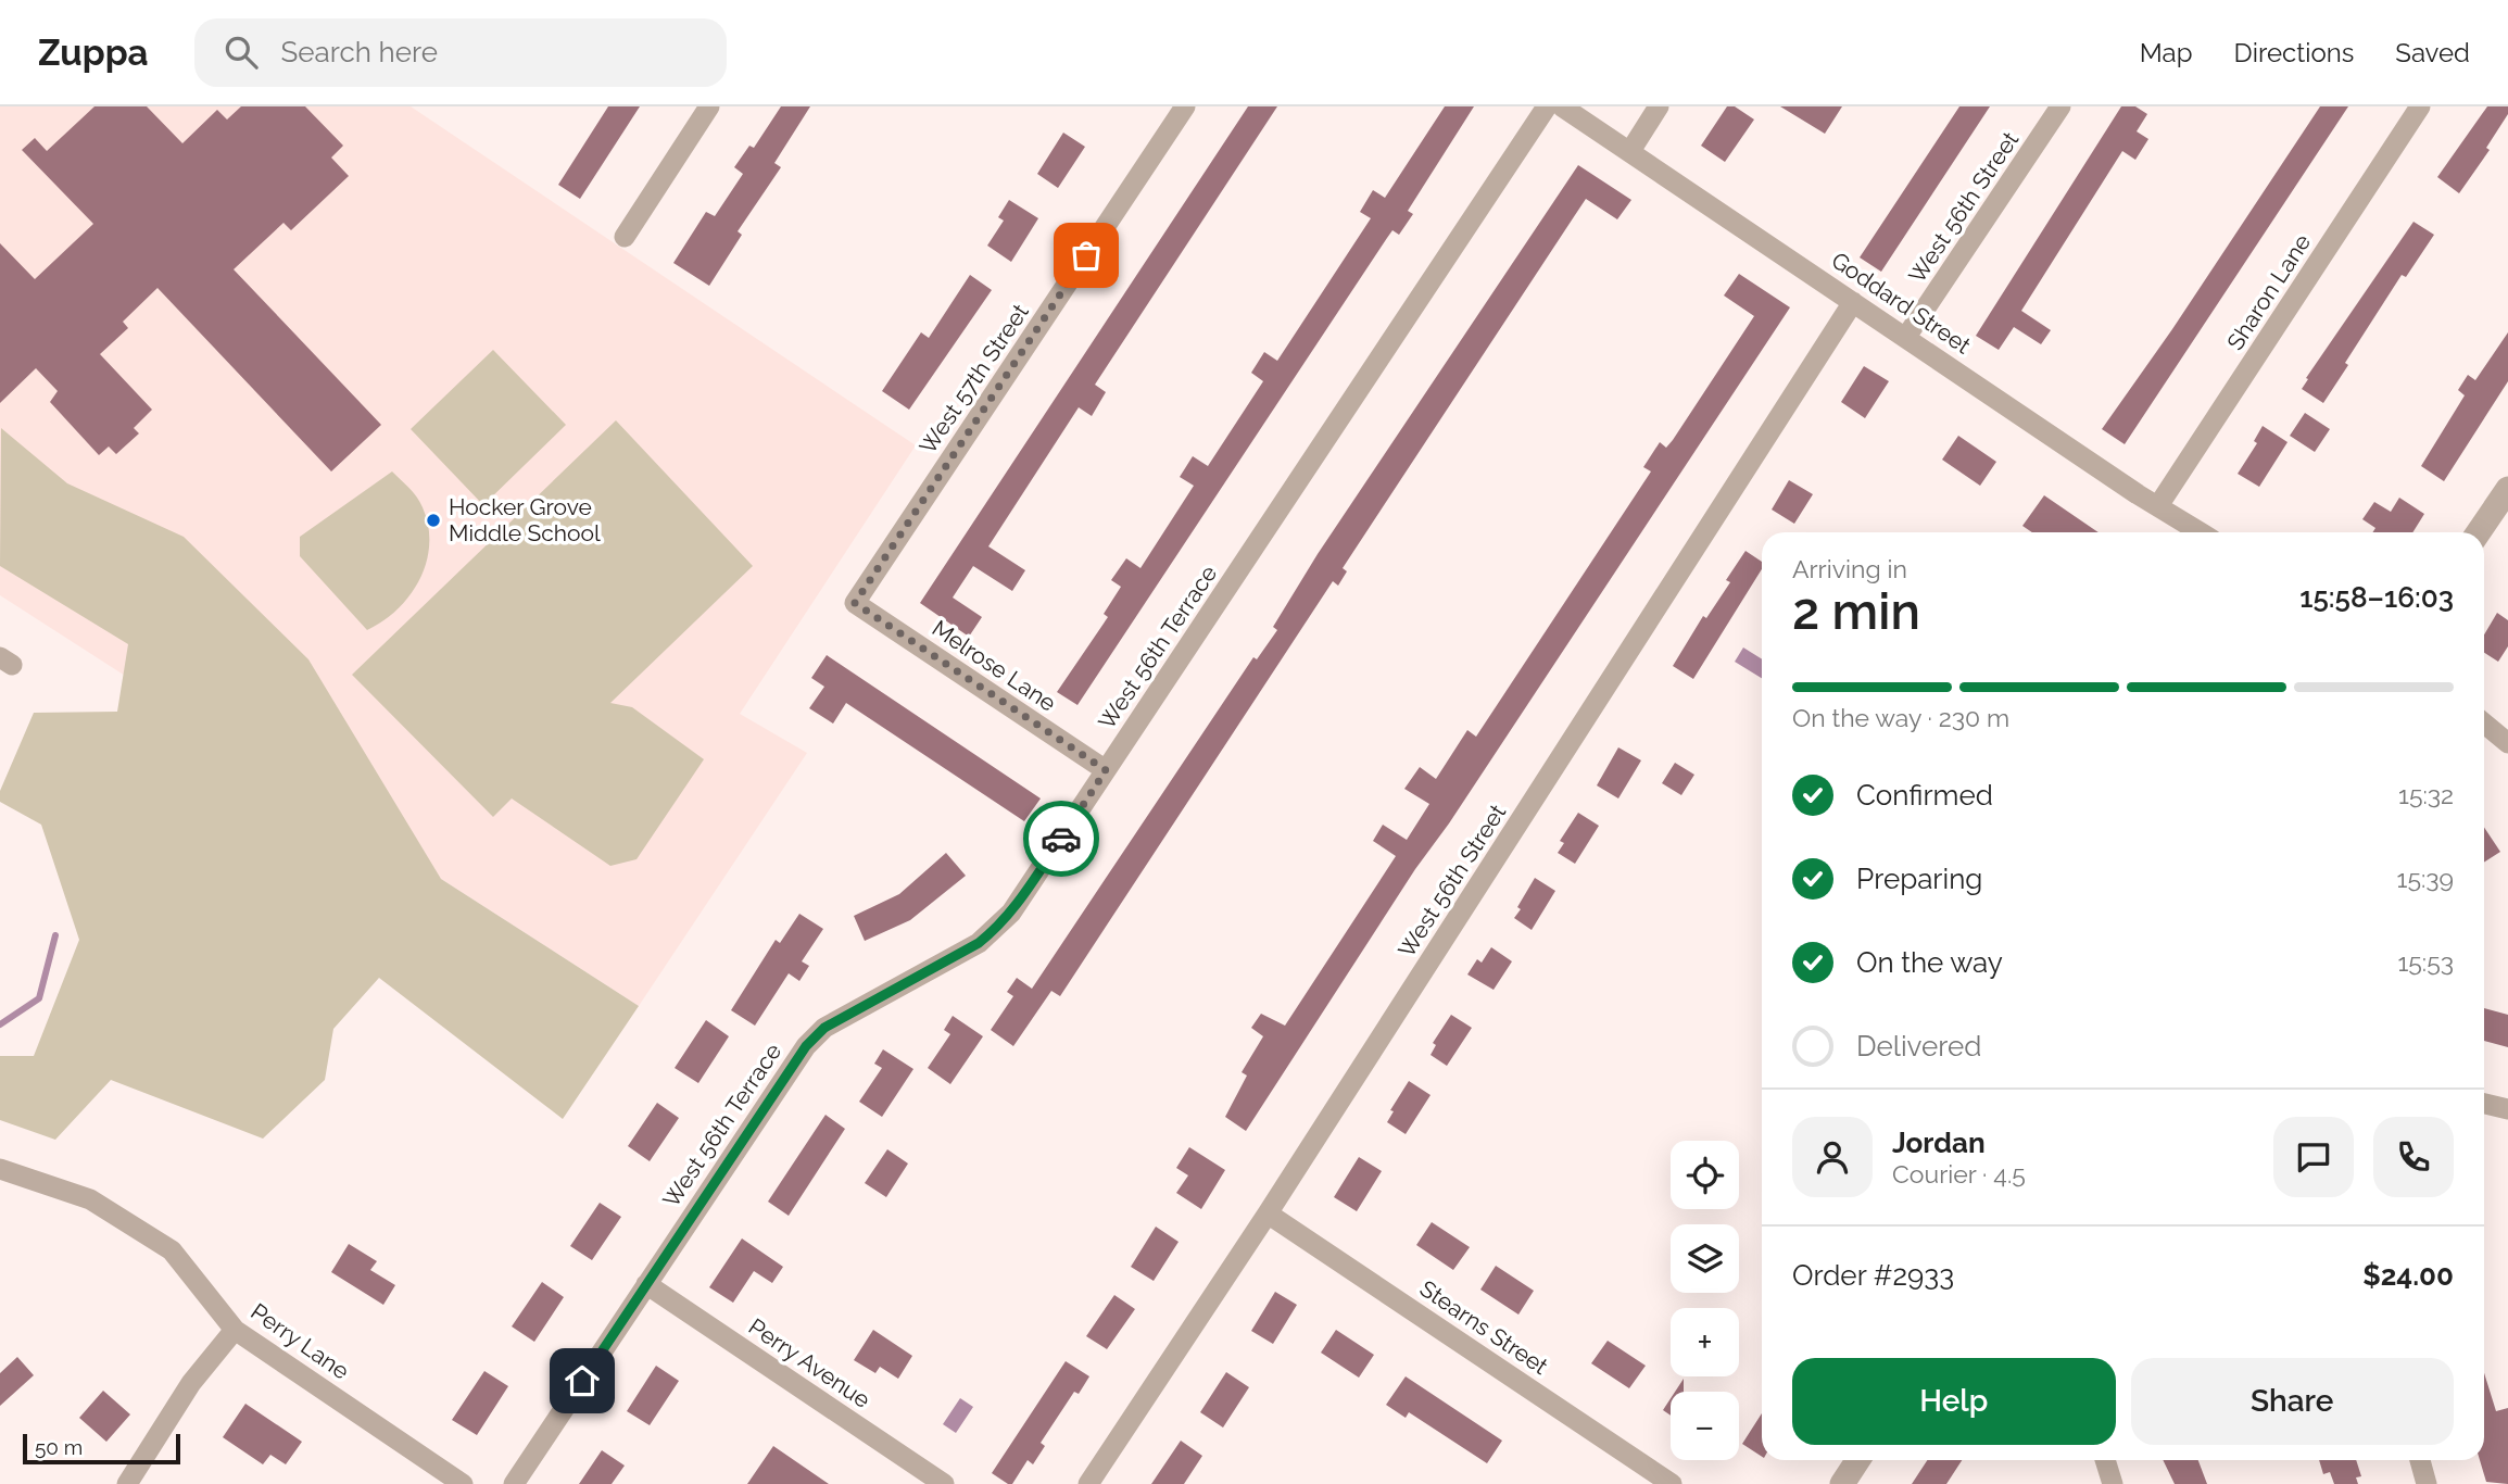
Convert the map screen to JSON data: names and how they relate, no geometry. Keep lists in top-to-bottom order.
{
  "streets": {
    "street": [
      "West 56th Street",
      "Sharon Lane",
      "Goddard Street",
      "West 57th Street",
      "West 56th Terrace",
      "Melrose Lane",
      "Stearns Street",
      "Perry Lane",
      "Perry Avenue"
    ]
  },
  "crossings": [
    ["West 56th Street", "Goddard Street"],
    ["West 56th Street", "Stearns Street"],
    ["Sharon Lane", "Goddard Street"],
    ["West 57th Street", "Melrose Lane"],
    ["West 56th Terrace", "Melrose Lane"],
    ["West 56th Terrace", "Perry Avenue"]
  ],
  "places": ["Hocker Grove Middle School"],
  "scale_bar": "50 m",
  "page": {
    "header": "Zuppa",
    "search": "Search here",
    "nav": ["Map", "Directions", "Saved"],
    "heading": ["2 min", "Arriving in", "15:58–16:03"],
    "panel": [
      "Jordan",
      "Courier · 4.5",
      "Order #2933",
      "$24.00"
    ],
    "bar": "On the way · 230 m",
    "list": [
      ["Confirmed", "15:32"],
      ["Preparing", "15:39"],
      ["On the way", "15:53"],
      "Delivered"
    ],
    "map_buttons": ["+", "−"],
    "buttons": ["Help", "Share"],
    "scale": "50 m"
  }
}
